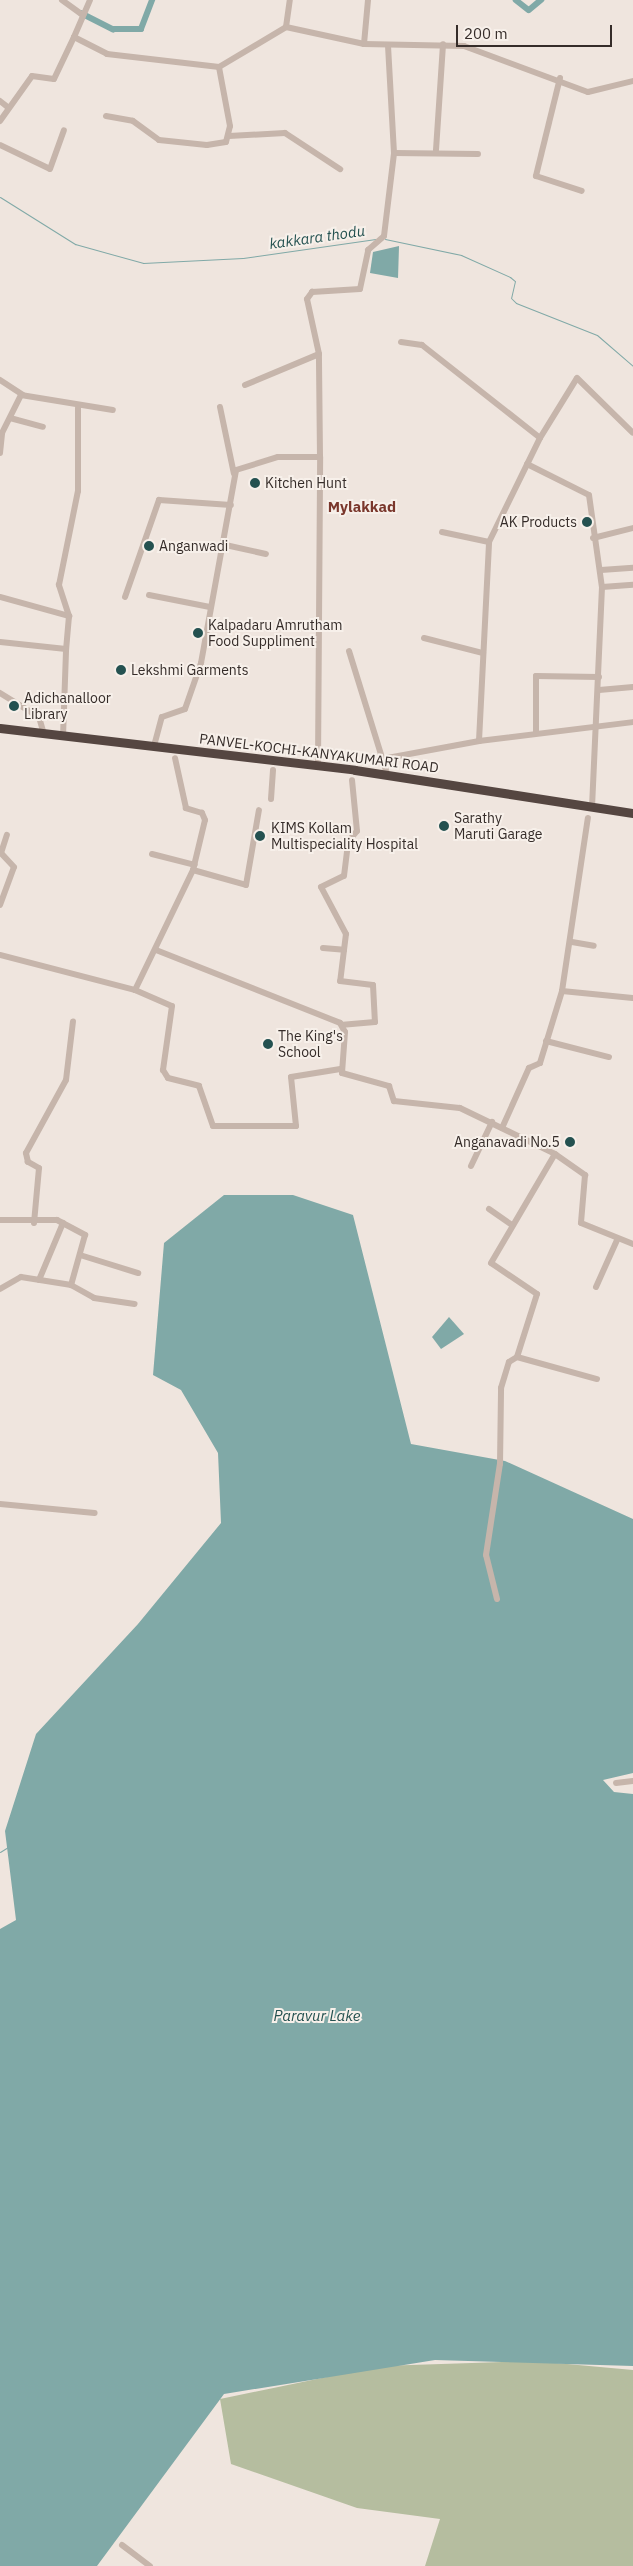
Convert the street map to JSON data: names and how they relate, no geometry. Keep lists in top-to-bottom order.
{
  "streets": {
    "highway": ["PANVEL-KOCHI-KANYAKUMARI ROAD"]
  },
  "districts": ["Mylakkad"],
  "water": ["kakkara thodu", "Paravur Lake"],
  "places": [
    "Kitchen Hunt",
    "AK Products",
    "Anganwadi",
    "Kalpadaru Amrutham Food Suppliment",
    "Lekshmi Garments",
    "Adichanalloor Library",
    "Sarathy Maruti Garage",
    "KIMS Kollam Multispeciality Hospital",
    "The King's School",
    "Anganavadi No.5"
  ],
  "scale_bar": "200 m"
}
